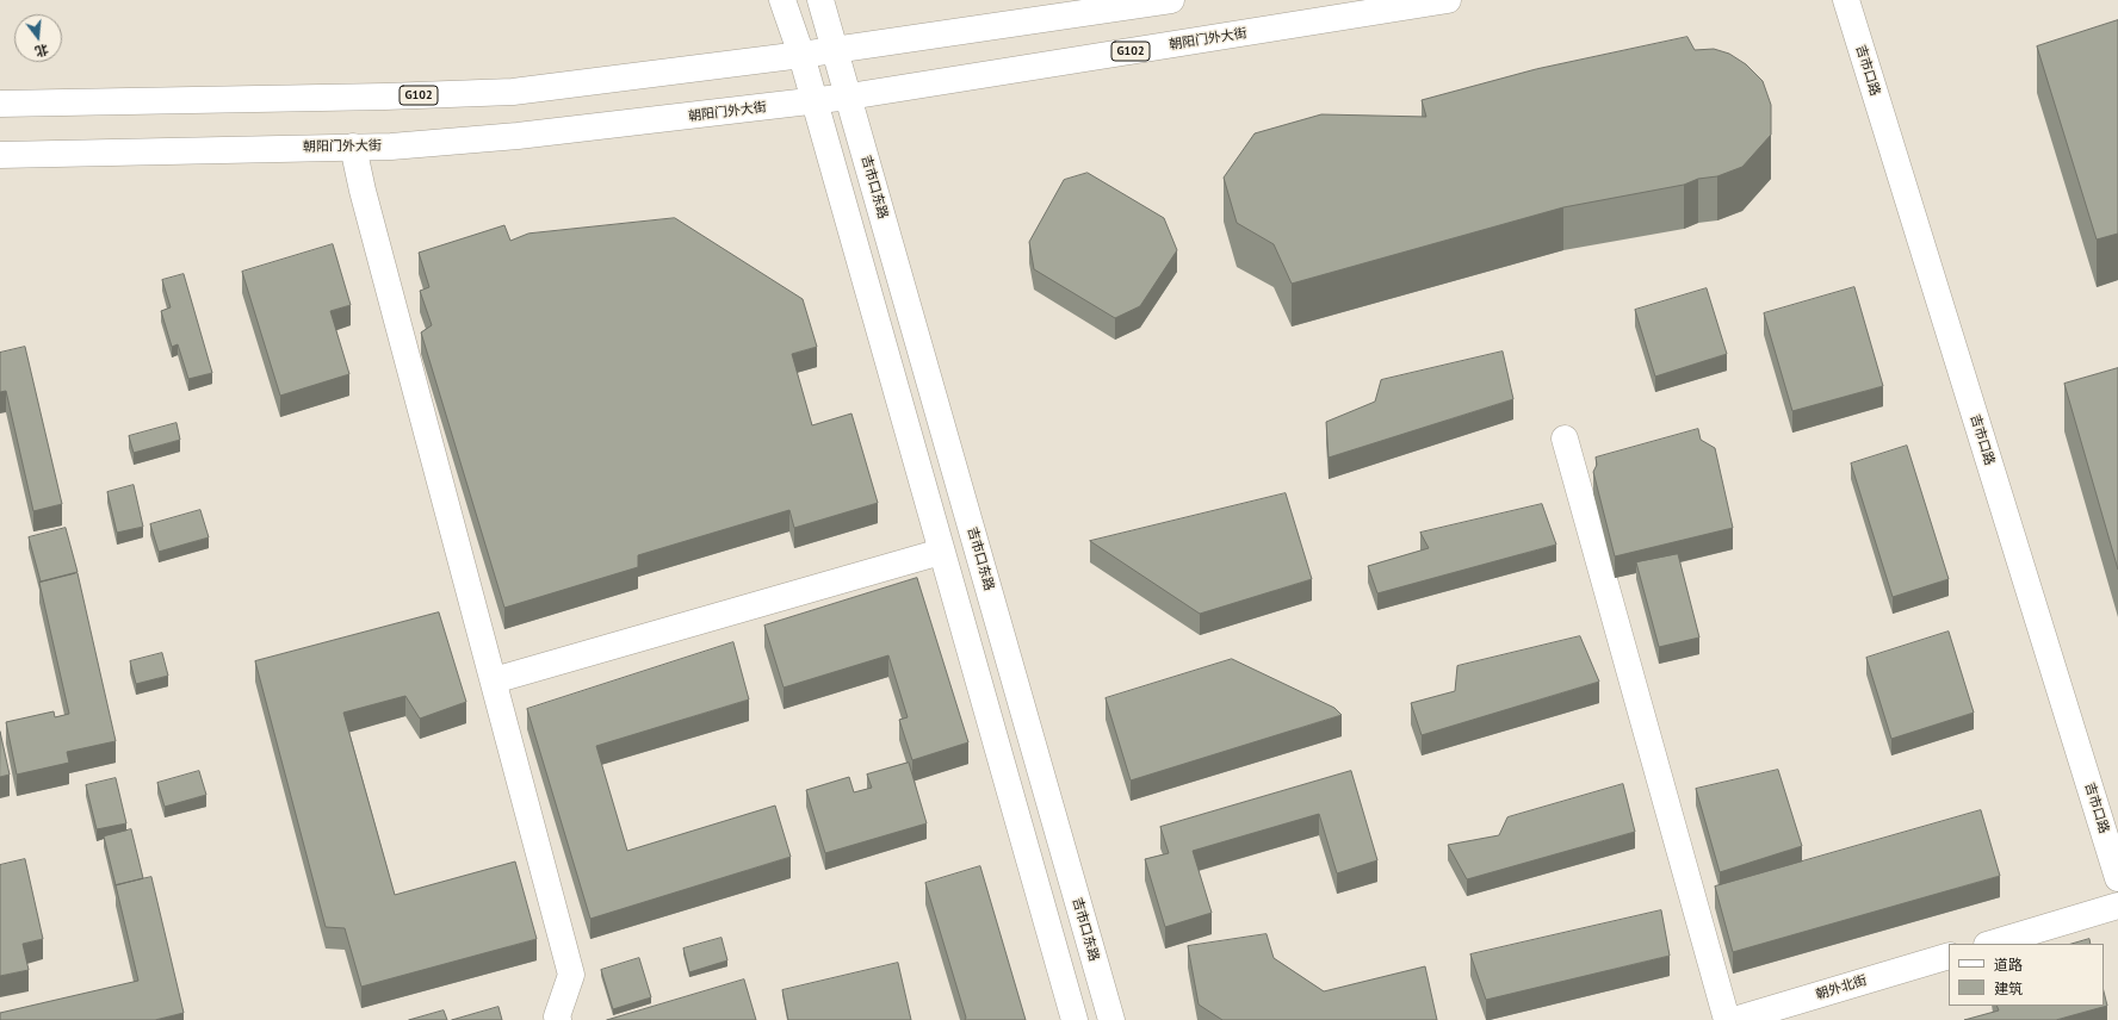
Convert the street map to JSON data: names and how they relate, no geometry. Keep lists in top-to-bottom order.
{
  "streets": {
    "main road": [
      "朝阳门外大街",
      "G102",
      "吉市口路",
      "吉市口东路",
      "朝外北街"
    ]
  },
  "crossings": [
    ["朝阳门外大街", "吉市口东路"],
    ["G102", "吉市口东路"]
  ],
  "legend": ["道路", "建筑"],
  "north": "bottom"
}
